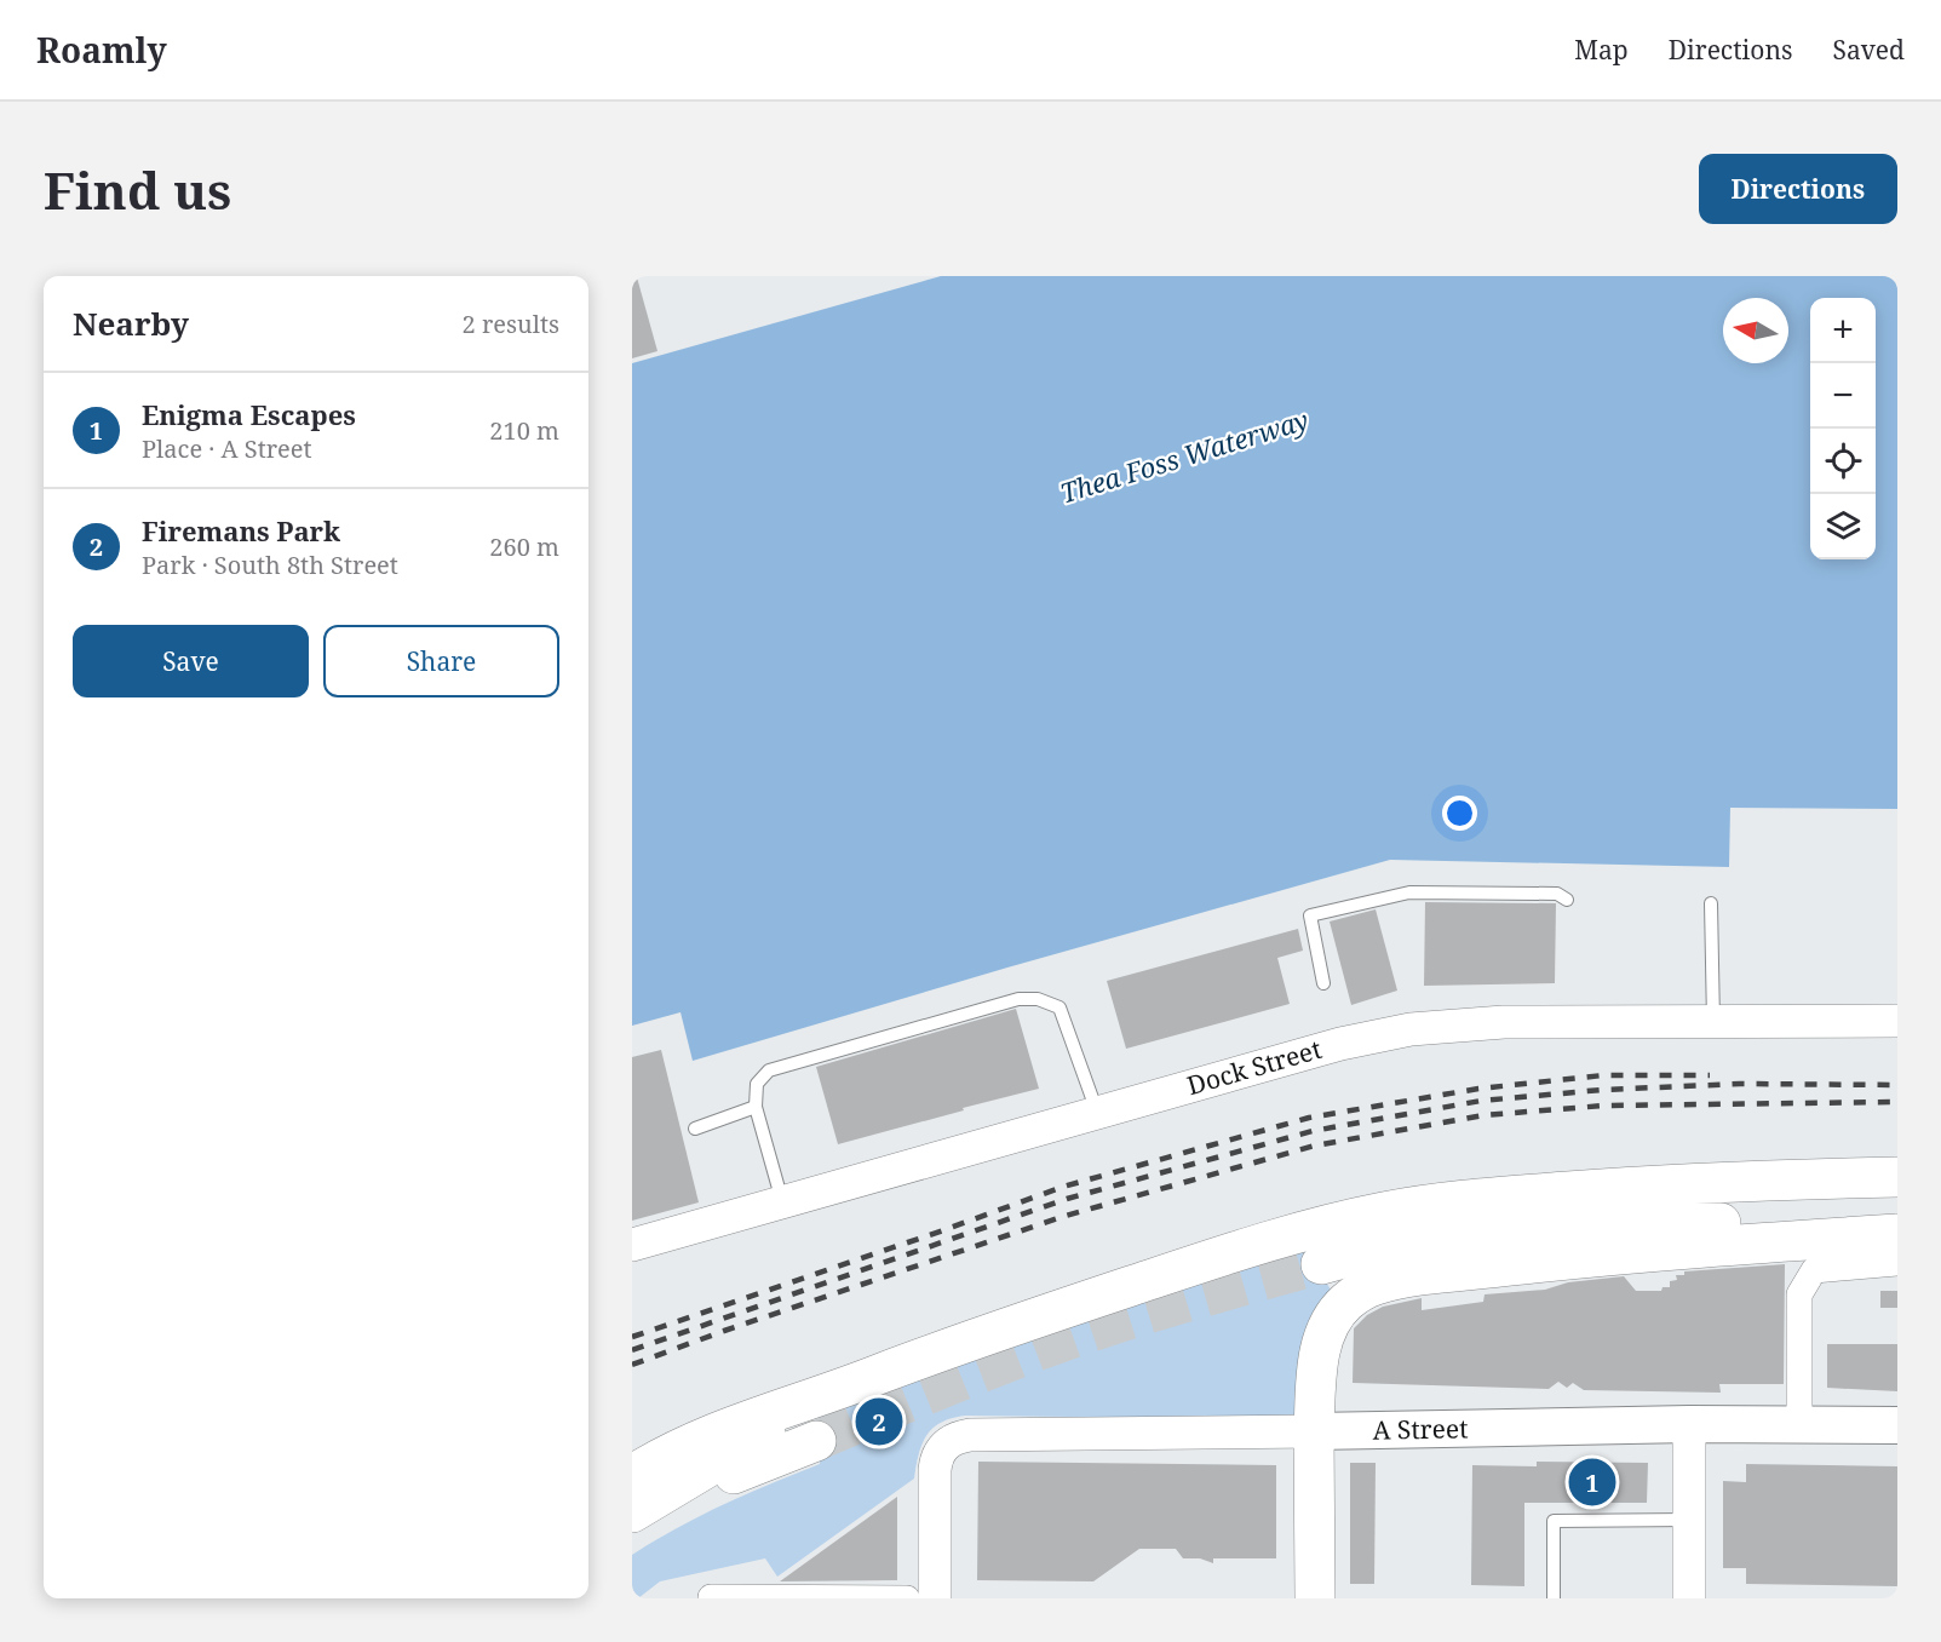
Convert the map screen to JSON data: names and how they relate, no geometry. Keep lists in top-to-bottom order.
{
  "streets": {
    "main road": ["A Street"],
    "street": ["Dock Street"]
  },
  "water": ["Thea Foss Waterway"],
  "north": "left",
  "page": {
    "header": "Roamly",
    "nav": ["Map", "Directions", "Saved"],
    "buttons": [
      "Directions",
      ["Save", "Share"]
    ],
    "title": "Find us",
    "heading": ["Nearby", "2 results"],
    "map_buttons": ["+", "−"],
    "list": [
      {
        "mark": "1",
        "name": "Enigma Escapes",
        "note": "Place · A Street",
        "value": "210 m"
      },
      {
        "mark": "2",
        "name": "Firemans Park",
        "note": "Park · South 8th Street",
        "value": "260 m"
      }
    ],
    "pins": ["2", "1"]
  }
}
